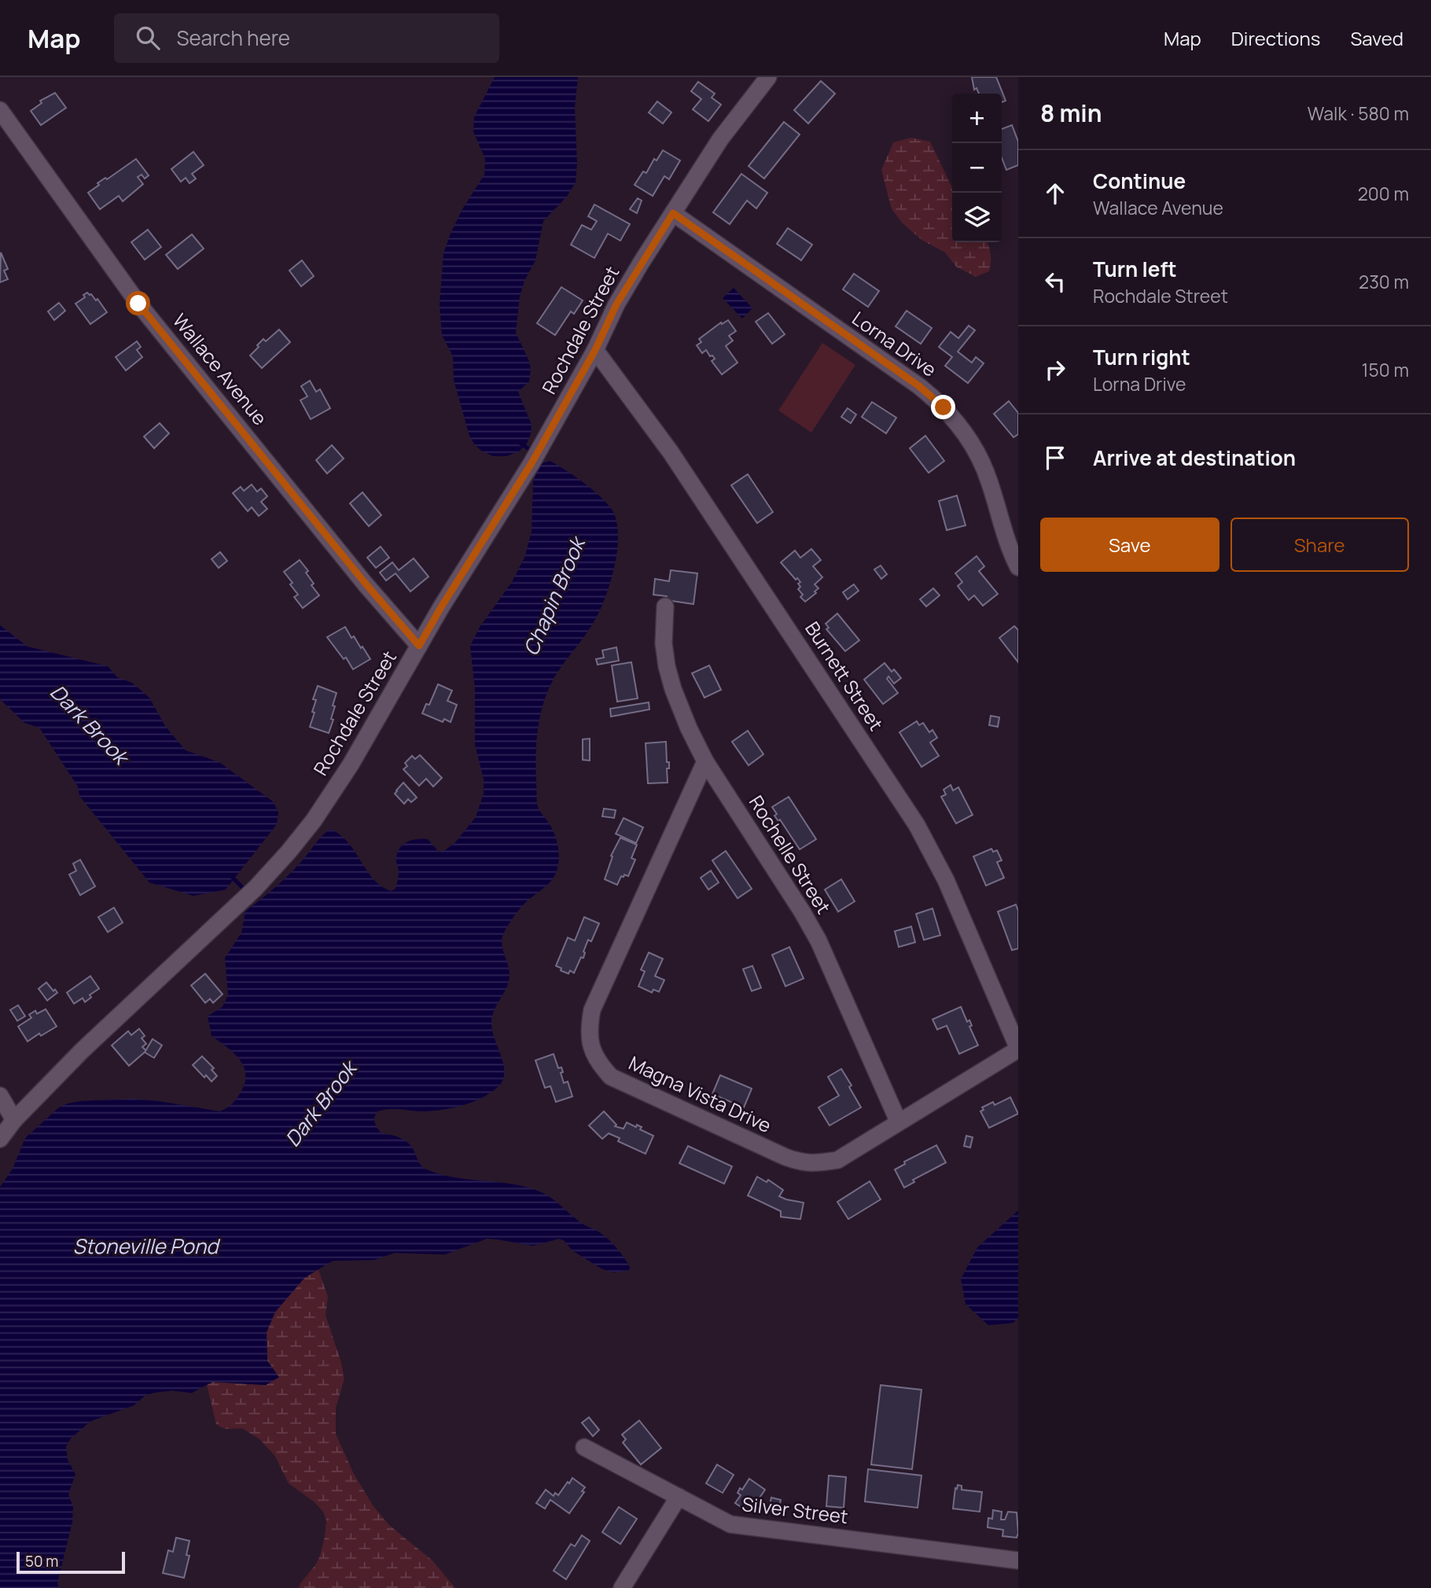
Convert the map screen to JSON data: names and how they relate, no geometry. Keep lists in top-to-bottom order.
{
  "streets": {
    "street": [
      "Rochdale Street",
      "Lorna Drive",
      "Wallace Avenue",
      "Burnett Street",
      "Rochelle Street",
      "Magna Vista Drive",
      "Silver Street"
    ]
  },
  "crossings": [
    ["Rochdale Street", "Lorna Drive"],
    ["Rochdale Street", "Wallace Avenue"],
    ["Rochdale Street", "Burnett Street"],
    ["Burnett Street", "Magna Vista Drive"],
    ["Rochelle Street", "Magna Vista Drive"]
  ],
  "water": ["Chapin Brook", "Dark Brook", "Stoneville Pond"],
  "scale_bar": "50 m",
  "page": {
    "header": "Map",
    "search": "Search here",
    "nav": ["Map", "Directions", "Saved"],
    "heading": ["8 min", "Walk · 580 m"],
    "map_buttons": ["+", "−"],
    "list": [
      ["Continue", "Wallace Avenue", "200 m"],
      ["Turn left", "Rochdale Street", "230 m"],
      ["Turn right", "Lorna Drive", "150 m"],
      "Arrive at destination"
    ],
    "buttons": ["Save", "Share"],
    "scale": "50 m"
  }
}
